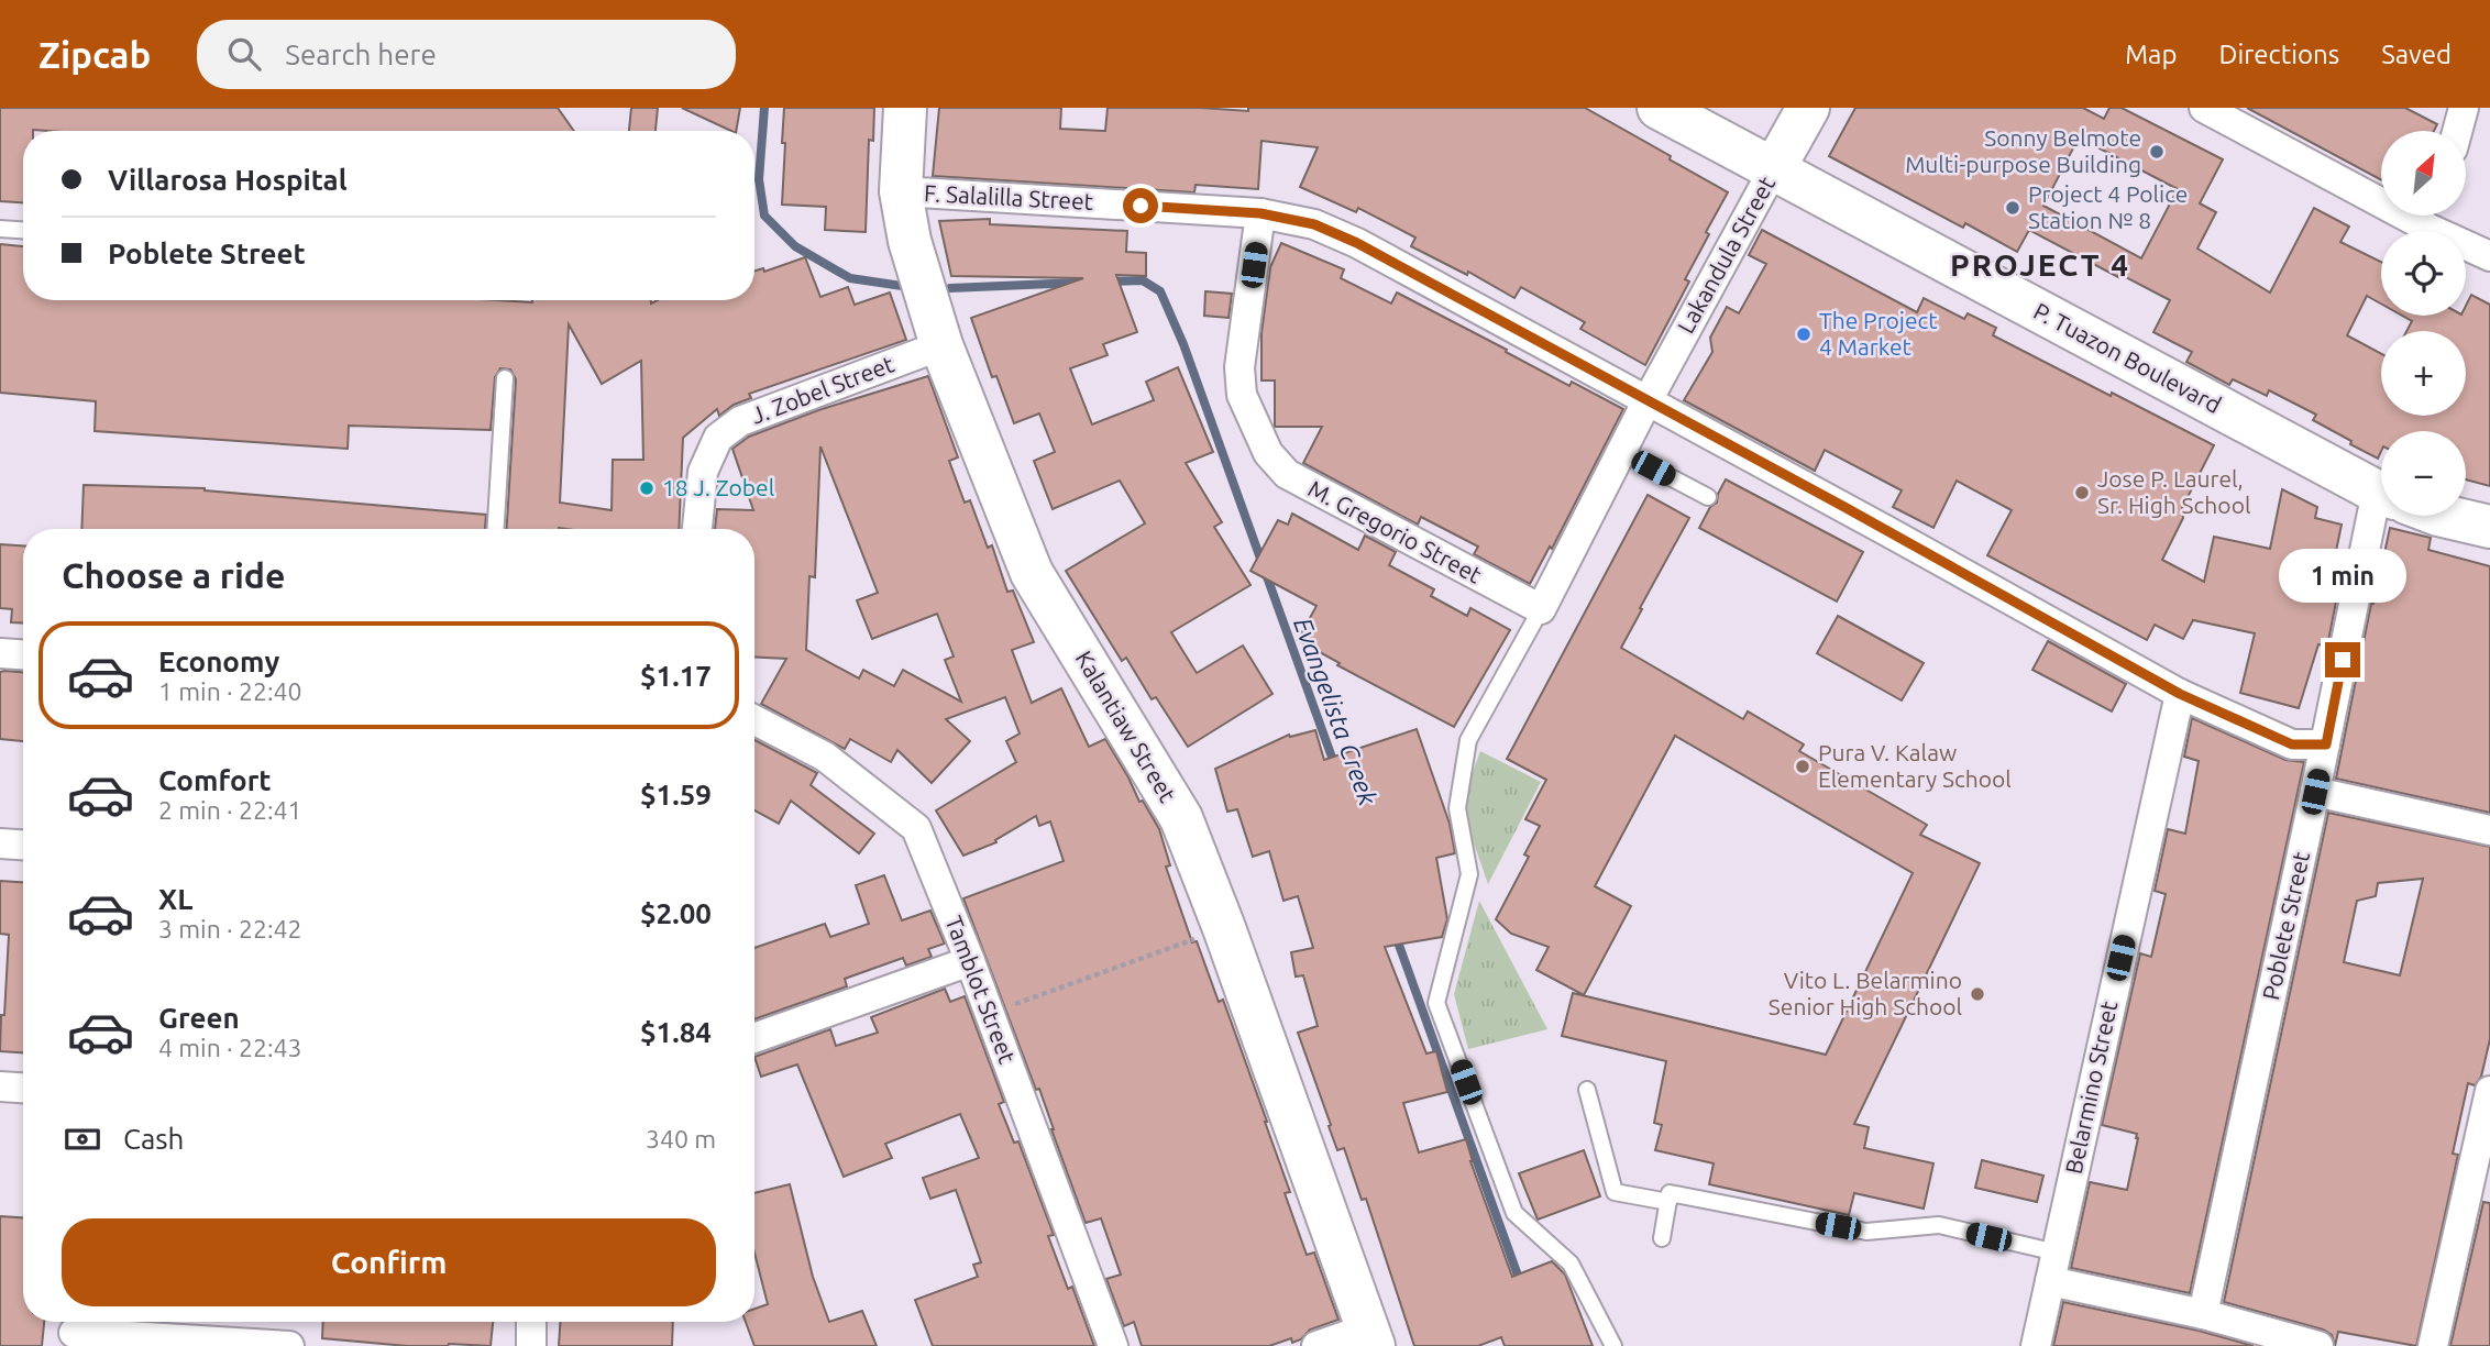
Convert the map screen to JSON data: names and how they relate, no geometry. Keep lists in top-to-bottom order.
{
  "streets": {
    "street": [
      "F. Salalilla Street",
      "Lakandula Street",
      "P. Tuazon Boulevard",
      "J. Zobel Street",
      "M. Gregorio Street",
      "Kalantiaw Street",
      "Poblete Street",
      "Tamblot Street",
      "Belarmino Street"
    ]
  },
  "crossings": [
    ["F. Salalilla Street", "Lakandula Street"],
    ["F. Salalilla Street", "M. Gregorio Street"],
    ["F. Salalilla Street", "Kalantiaw Street"],
    ["F. Salalilla Street", "Poblete Street"],
    ["F. Salalilla Street", "Belarmino Street"],
    ["Lakandula Street", "P. Tuazon Boulevard"],
    ["J. Zobel Street", "Kalantiaw Street"]
  ],
  "districts": ["PROJECT 4"],
  "water": ["Evangelista Creek"],
  "places": [
    "Sonny Belmote Multi-purpose Building",
    "Project 4 Police Station № 8",
    "The Project 4 Market",
    "18 J. Zobel",
    "Jose P. Laurel, Sr. High School",
    "Pura V. Kalaw Elementary School",
    "Vito L. Belarmino Senior High School"
  ],
  "north": "top right",
  "page": {
    "header": "Zipcab",
    "search": "Search here",
    "nav": ["Map", "Directions", "Saved"],
    "map_buttons": ["+", "−"],
    "banner": ["Villarosa Hospital", "Poblete Street"],
    "heading": "Choose a ride",
    "bubble": "1 min",
    "list": [
      {
        "name": "Economy",
        "note": "1 min · 22:40",
        "value": "$1.17"
      },
      {
        "name": "Comfort",
        "note": "2 min · 22:41",
        "value": "$1.59"
      },
      {
        "name": "XL",
        "note": "3 min · 22:42",
        "value": "$2.00"
      },
      {
        "name": "Green",
        "note": "4 min · 22:43",
        "value": "$1.84"
      }
    ],
    "pay": ["Cash", "340 m"],
    "buttons": "Confirm"
  }
}
